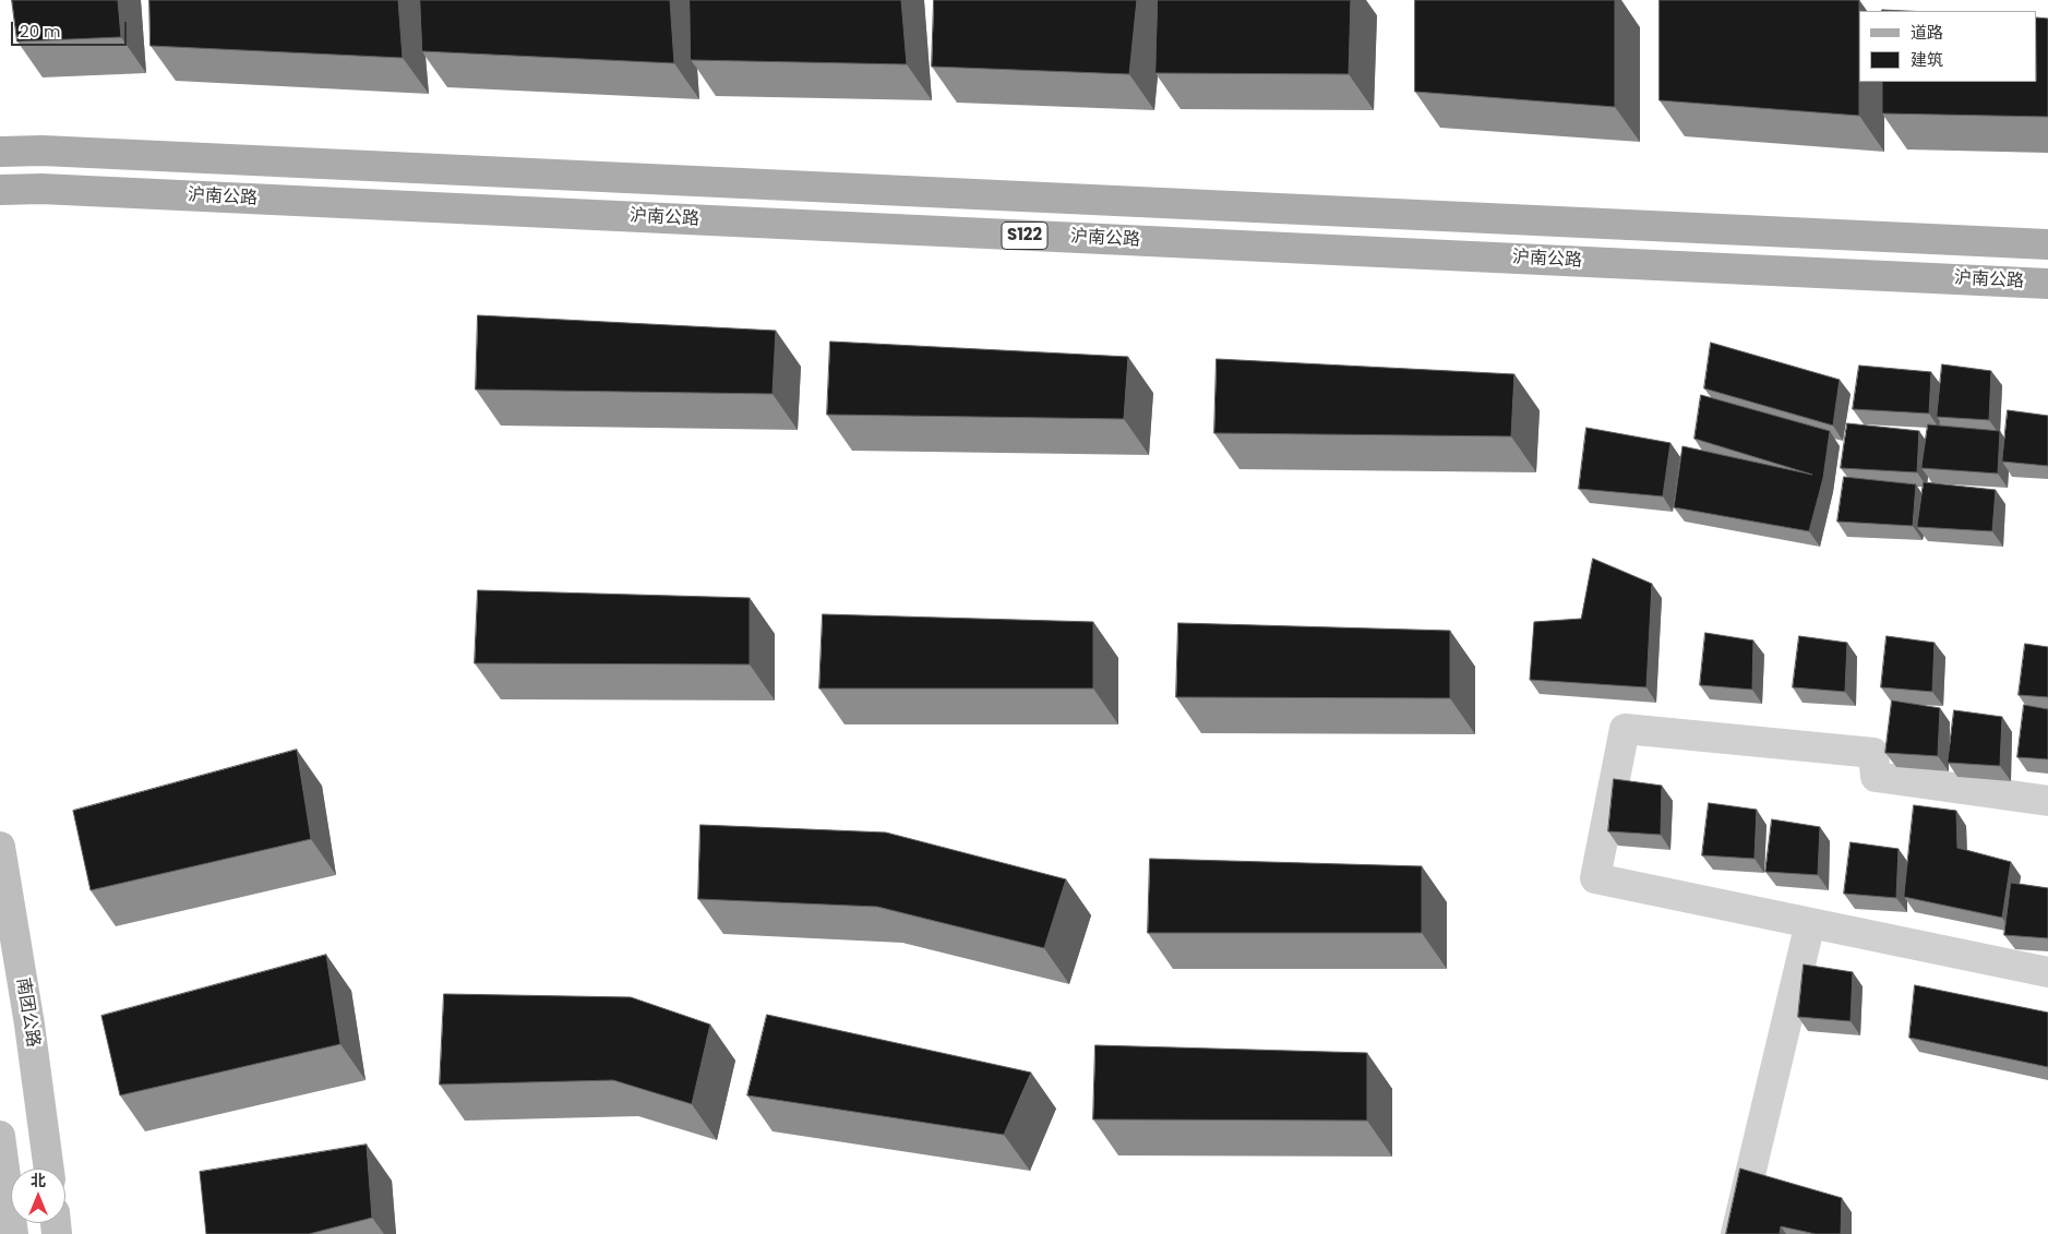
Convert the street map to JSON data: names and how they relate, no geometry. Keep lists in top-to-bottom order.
{
  "streets": {
    "main road": ["沪南公路", "S122", "南团公路"]
  },
  "legend": ["道路", "建筑"],
  "scale_bar": "20 m",
  "north": "top"
}
